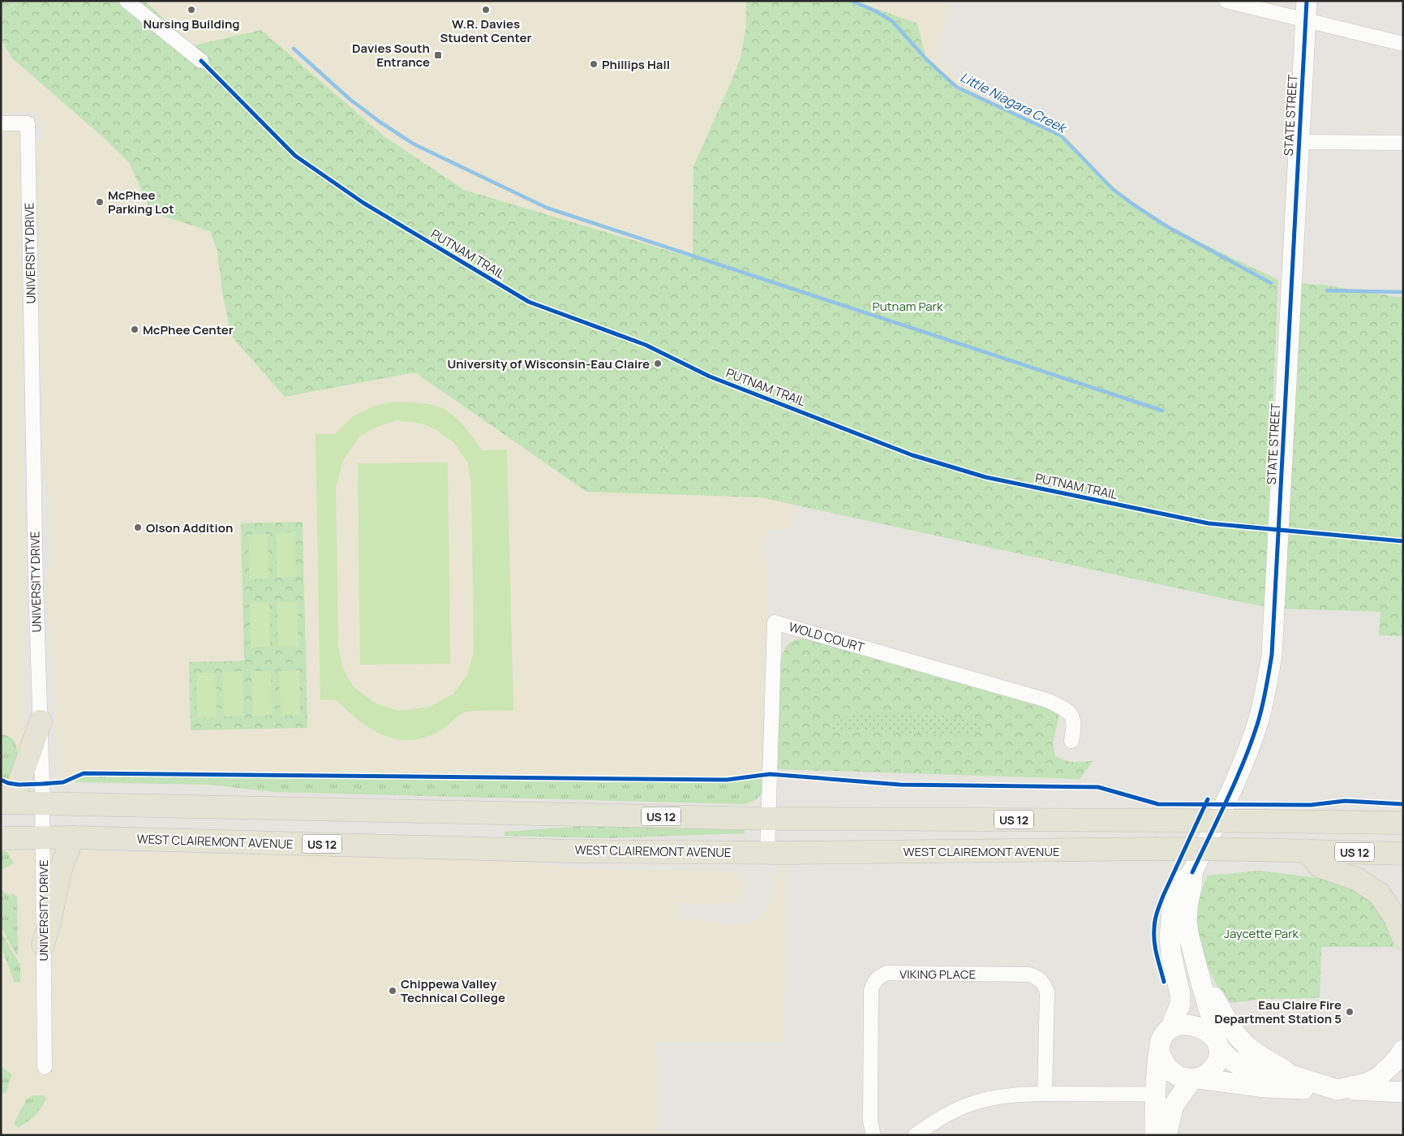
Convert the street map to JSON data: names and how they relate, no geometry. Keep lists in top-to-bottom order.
{
  "streets": {
    "main road": ["STATE STREET", "US 12", "WEST CLAIREMONT AVENUE"],
    "street": ["UNIVERSITY DRIVE", "WOLD COURT", "VIKING PLACE"],
    "cycle path": ["PUTNAM TRAIL"]
  },
  "crossings": [
    ["UNIVERSITY DRIVE", "US 12"],
    ["UNIVERSITY DRIVE", "WEST CLAIREMONT AVENUE"],
    ["WOLD COURT", "US 12"],
    ["WOLD COURT", "WEST CLAIREMONT AVENUE"],
    ["US 12", "WEST CLAIREMONT AVENUE"]
  ],
  "water": ["Little Niagara Creek"],
  "parks": ["Putnam Park", "Jaycette Park"],
  "places": {
    "other": [
      "Nursing Building",
      "W.R. Davies Student Center",
      "Phillips Hall",
      "McPhee Parking Lot",
      "McPhee Center",
      "University of Wisconsin-Eau Claire",
      "Olson Addition",
      "Chippewa Valley Technical College",
      "Eau Claire Fire Department Station 5"
    ],
    "transit": ["Davies South Entrance"]
  }
}
